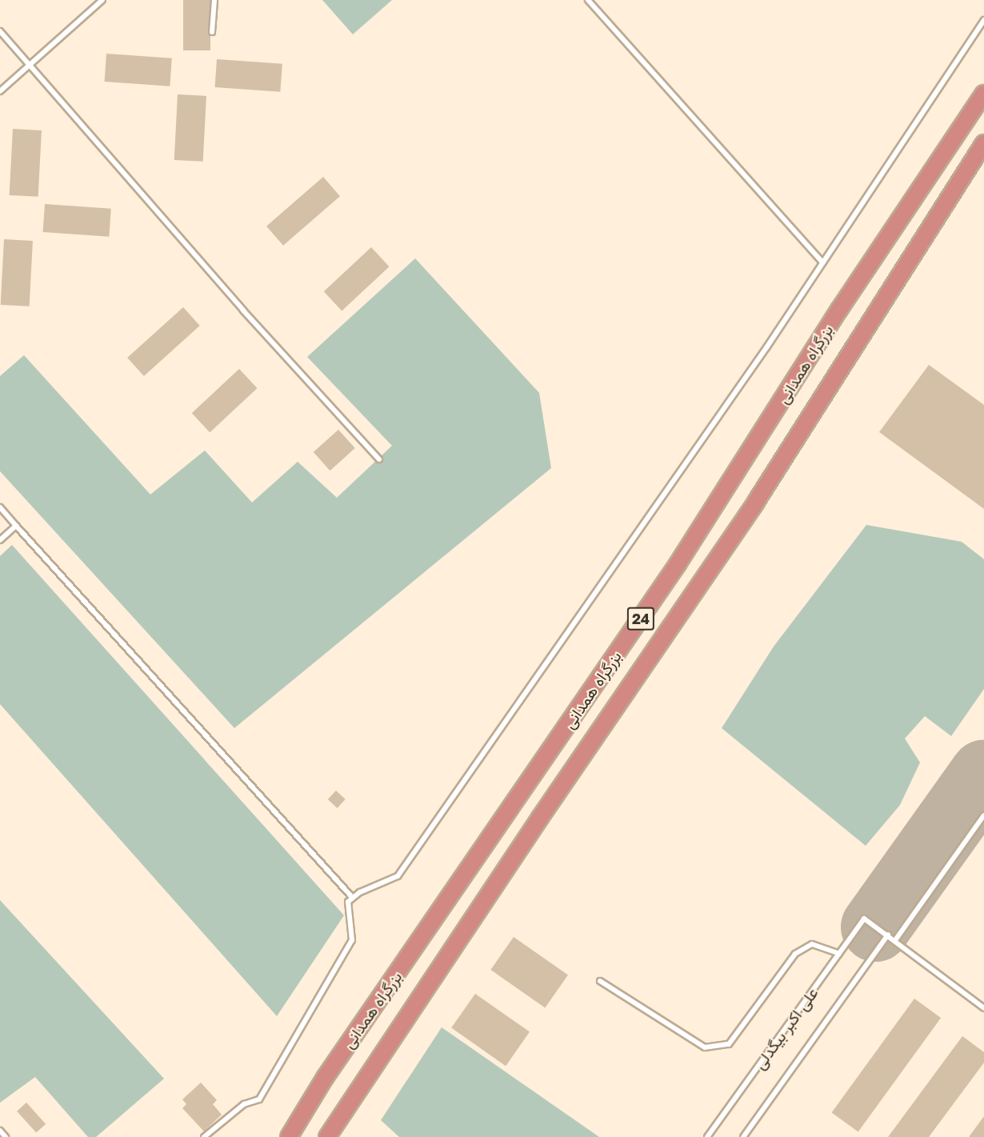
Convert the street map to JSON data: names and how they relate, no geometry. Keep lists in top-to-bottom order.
{
  "streets": {
    "highway": ["بزرگراه همدانی", "24"],
    "lane": ["علی اکبر بیگدلی"]
  }
}
